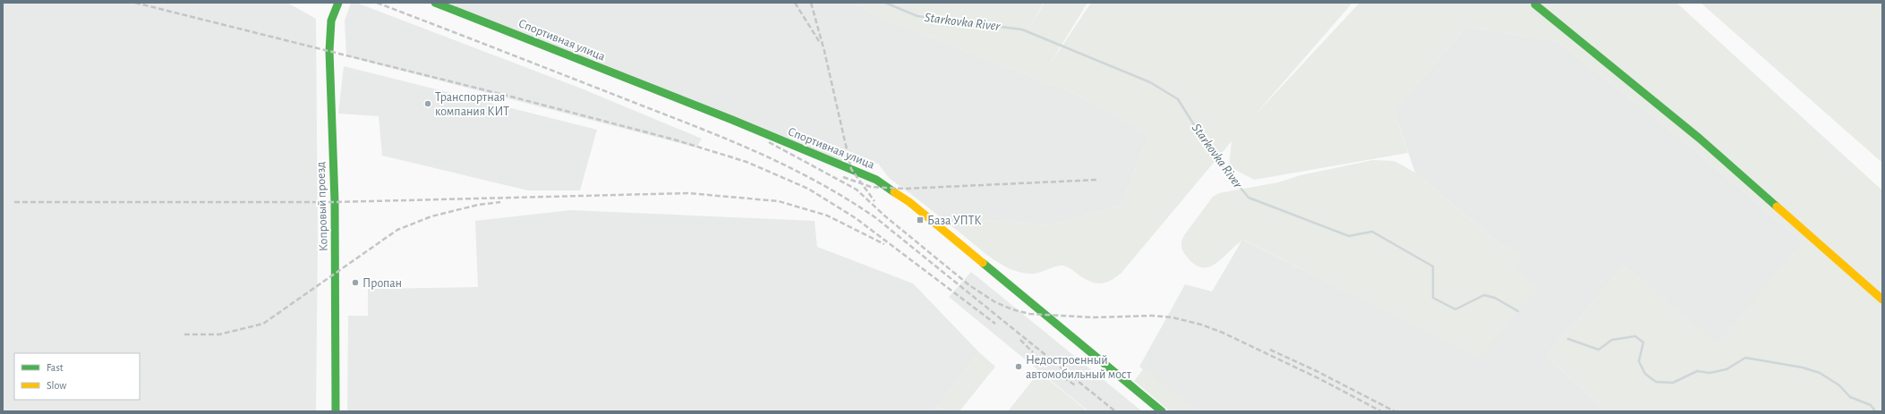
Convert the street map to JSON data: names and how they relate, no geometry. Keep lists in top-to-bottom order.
{
  "streets": {
    "street": ["Спортивная улица", "Копровый проезд"]
  },
  "water": ["Starkovka River"],
  "places": {
    "other": ["Транспортная компания КИТ", "Пропан", "Недостроенный автомобильный мост"],
    "transit": ["База УПТК"]
  },
  "legend": ["Fast", "Slow"]
}
